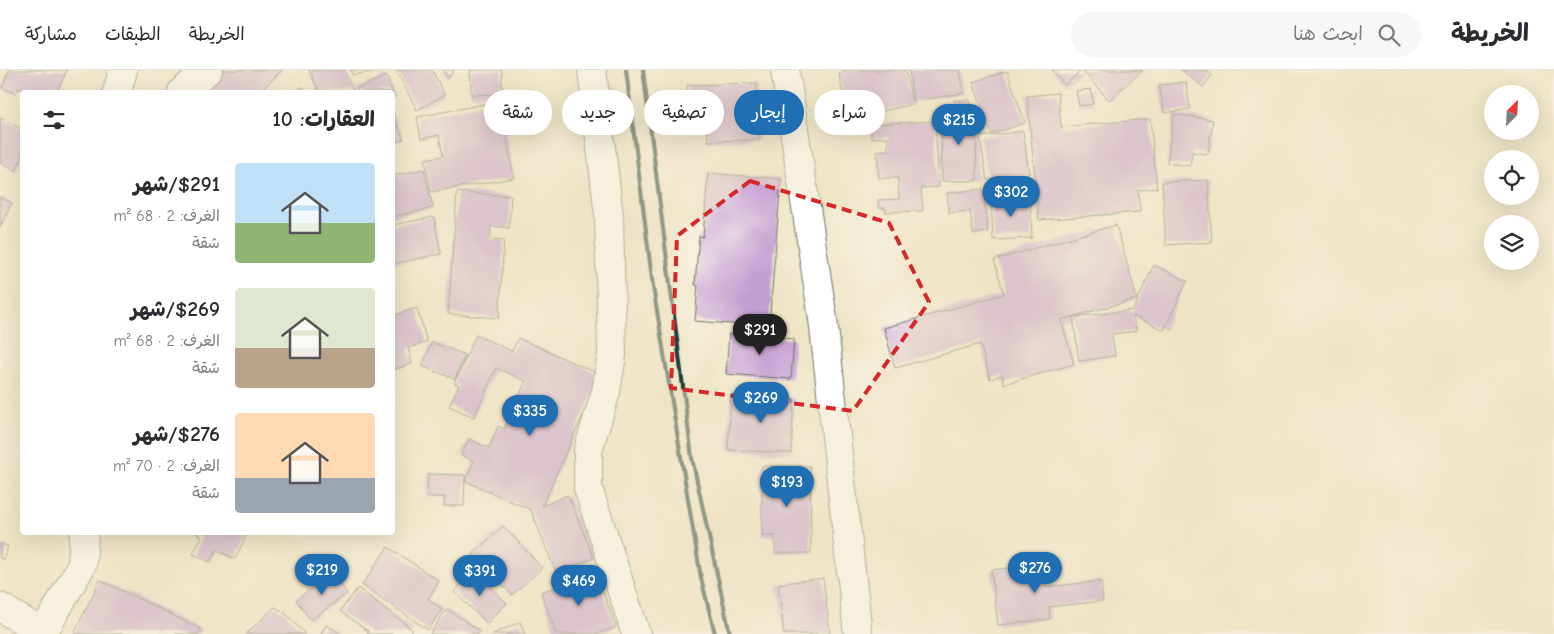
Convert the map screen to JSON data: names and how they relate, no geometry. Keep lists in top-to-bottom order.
{
  "north": "top right",
  "page": {
    "header": "الخريطة",
    "search": "ابحث هنا",
    "nav": ["الخريطة", "الطبقات", "مشاركة"],
    "chip": [
      "شراء",
      "إيجار",
      "تصفية",
      "جديد",
      "شقة"
    ],
    "heading": "العقارات: 10",
    "price": [
      "$215",
      "$302",
      "$291",
      "$269",
      "$335",
      "$193",
      "$276",
      "$219",
      "$391",
      "$469"
    ],
    "list": [
      {
        "name": "$291/شهر",
        "note": "الغرف: 2 · 68 m² · شقة"
      },
      {
        "name": "$269/شهر",
        "note": "الغرف: 2 · 68 m² · شقة"
      },
      {
        "name": "$276/شهر",
        "note": "الغرف: 2 · 70 m² · شقة"
      }
    ]
  }
}
